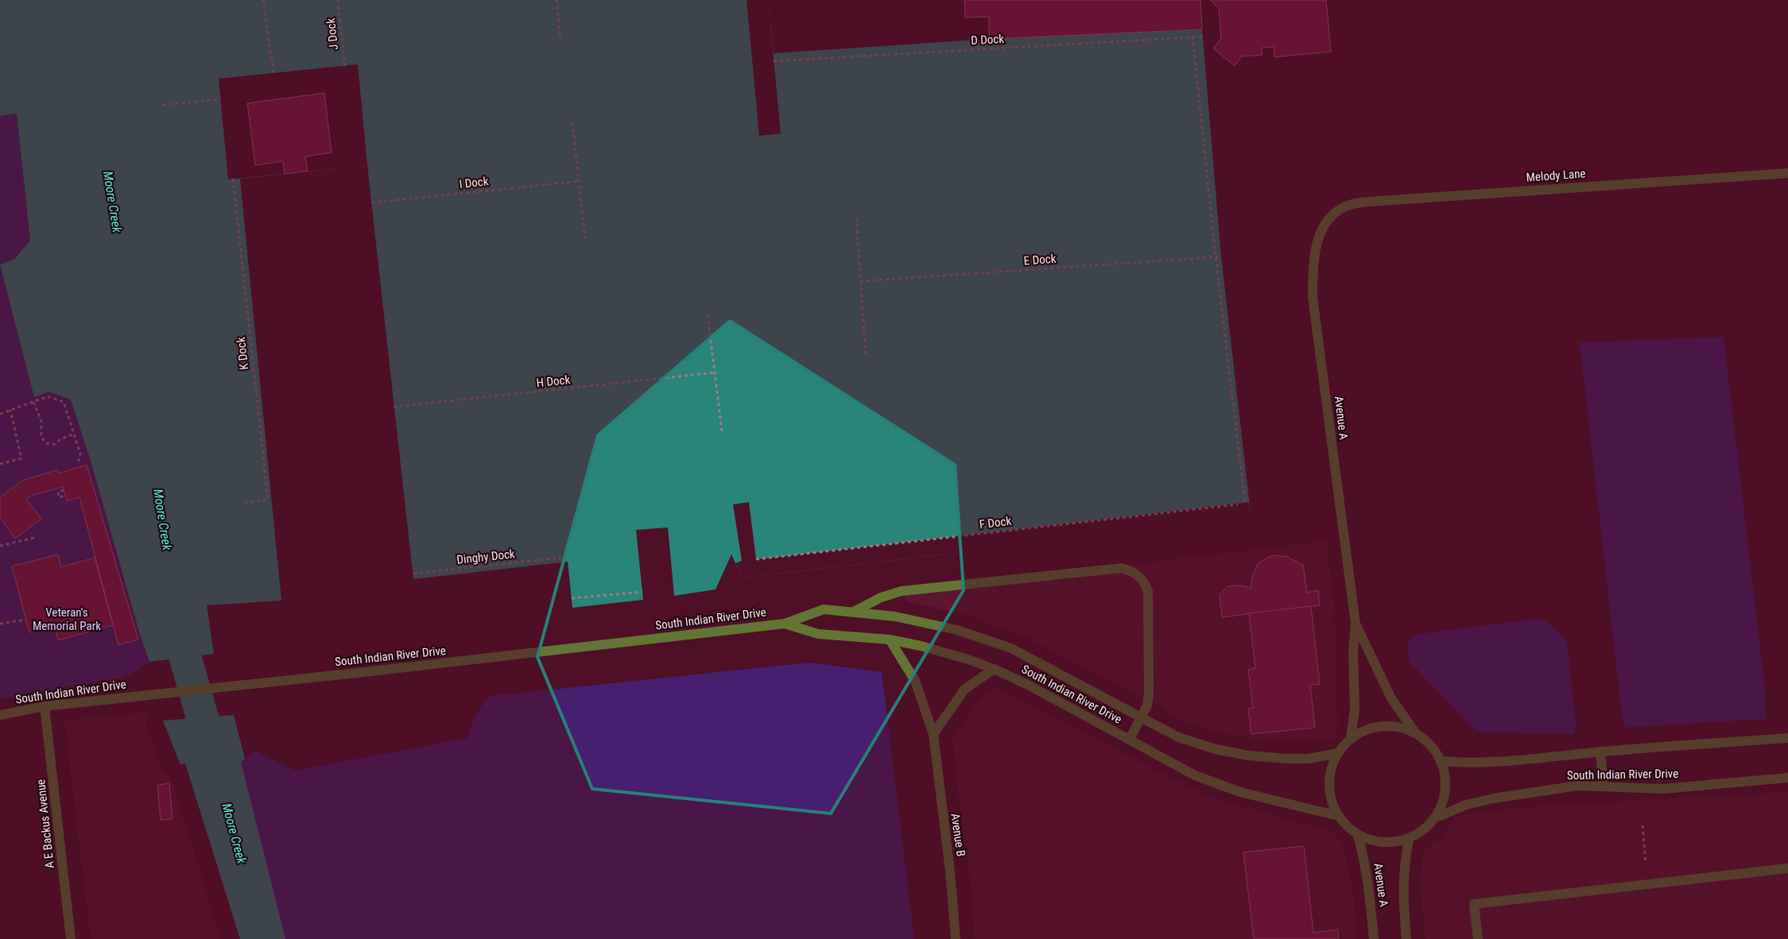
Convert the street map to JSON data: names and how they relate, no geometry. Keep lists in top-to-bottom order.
{
  "streets": {
    "street": [
      "Melody Lane",
      "Avenue A",
      "South Indian River Drive",
      "A E Backus Avenue",
      "Avenue B"
    ],
    "path": [
      "J Dock",
      "D Dock",
      "I Dock",
      "E Dock",
      "K Dock",
      "H Dock",
      "F Dock",
      "Dinghy Dock"
    ]
  },
  "crossings": [
    ["Melody Lane", "Avenue A"],
    ["Avenue A", "South Indian River Drive"],
    ["South Indian River Drive", "A E Backus Avenue"],
    ["South Indian River Drive", "Avenue B"]
  ],
  "water": ["Moore Creek"],
  "parks": ["Veteran's Memorial Park"]
}
